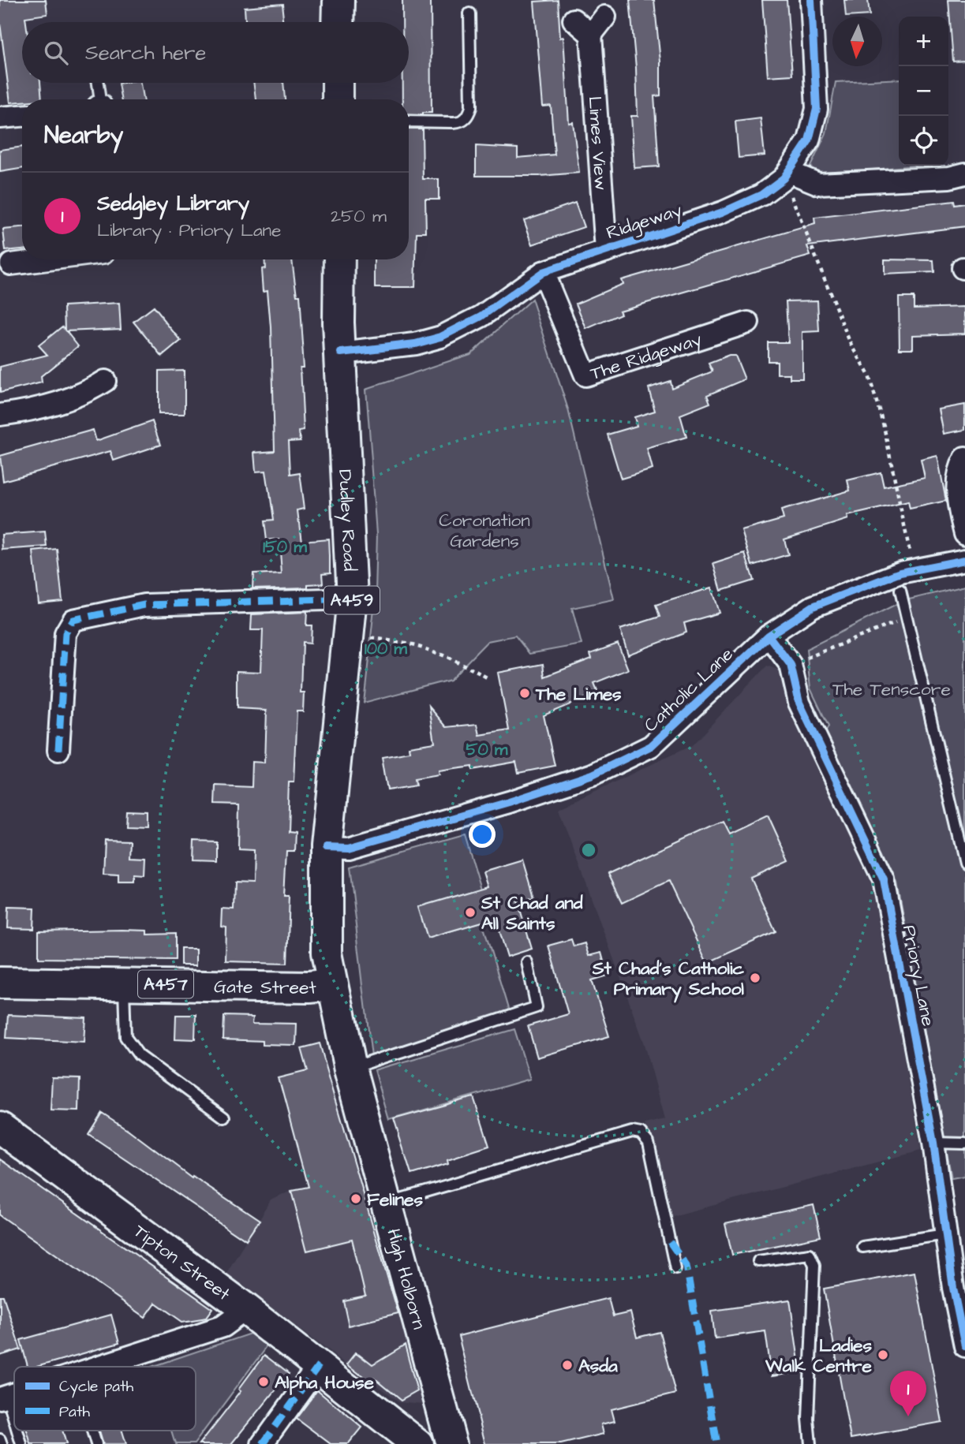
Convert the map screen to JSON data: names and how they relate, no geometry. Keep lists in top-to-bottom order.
{
  "streets": {
    "main road": [
      "Dudley Road",
      "A459",
      "A457",
      "Gate Street",
      "Tipton Street",
      "High Holborn"
    ],
    "street": [
      "Limes View",
      "Ridgeway",
      "The Ridgeway",
      "Catholic Lane",
      "Priory Lane"
    ]
  },
  "crossings": [
    ["Limes View", "Ridgeway"],
    ["Ridgeway", "The Ridgeway"],
    ["Ridgeway", "Dudley Road"],
    ["Dudley Road", "Catholic Lane"],
    ["Dudley Road", "Gate Street"],
    ["Dudley Road", "High Holborn"],
    ["Catholic Lane", "Priory Lane"],
    ["Gate Street", "High Holborn"],
    ["Tipton Street", "High Holborn"]
  ],
  "parks": ["Coronation Gardens", "The Tenscore"],
  "places": [
    "The Limes",
    "St Chad and All Saints",
    "St Chad's Catholic Primary School",
    "Felines",
    "Ladies Walk Centre",
    "Asda",
    "Alpha House"
  ],
  "legend": ["Cycle path", "Path"],
  "north": "bottom",
  "page": {
    "map_buttons": ["+", "−"],
    "search": "Search here",
    "heading": "Nearby",
    "list": [
      {
        "mark": "1",
        "name": "Sedgley Library",
        "note": "Library · Priory Lane",
        "value": "250 m"
      }
    ],
    "pins": "1"
  },
  "rings": ["150 m", "100 m", "50 m"]
}
